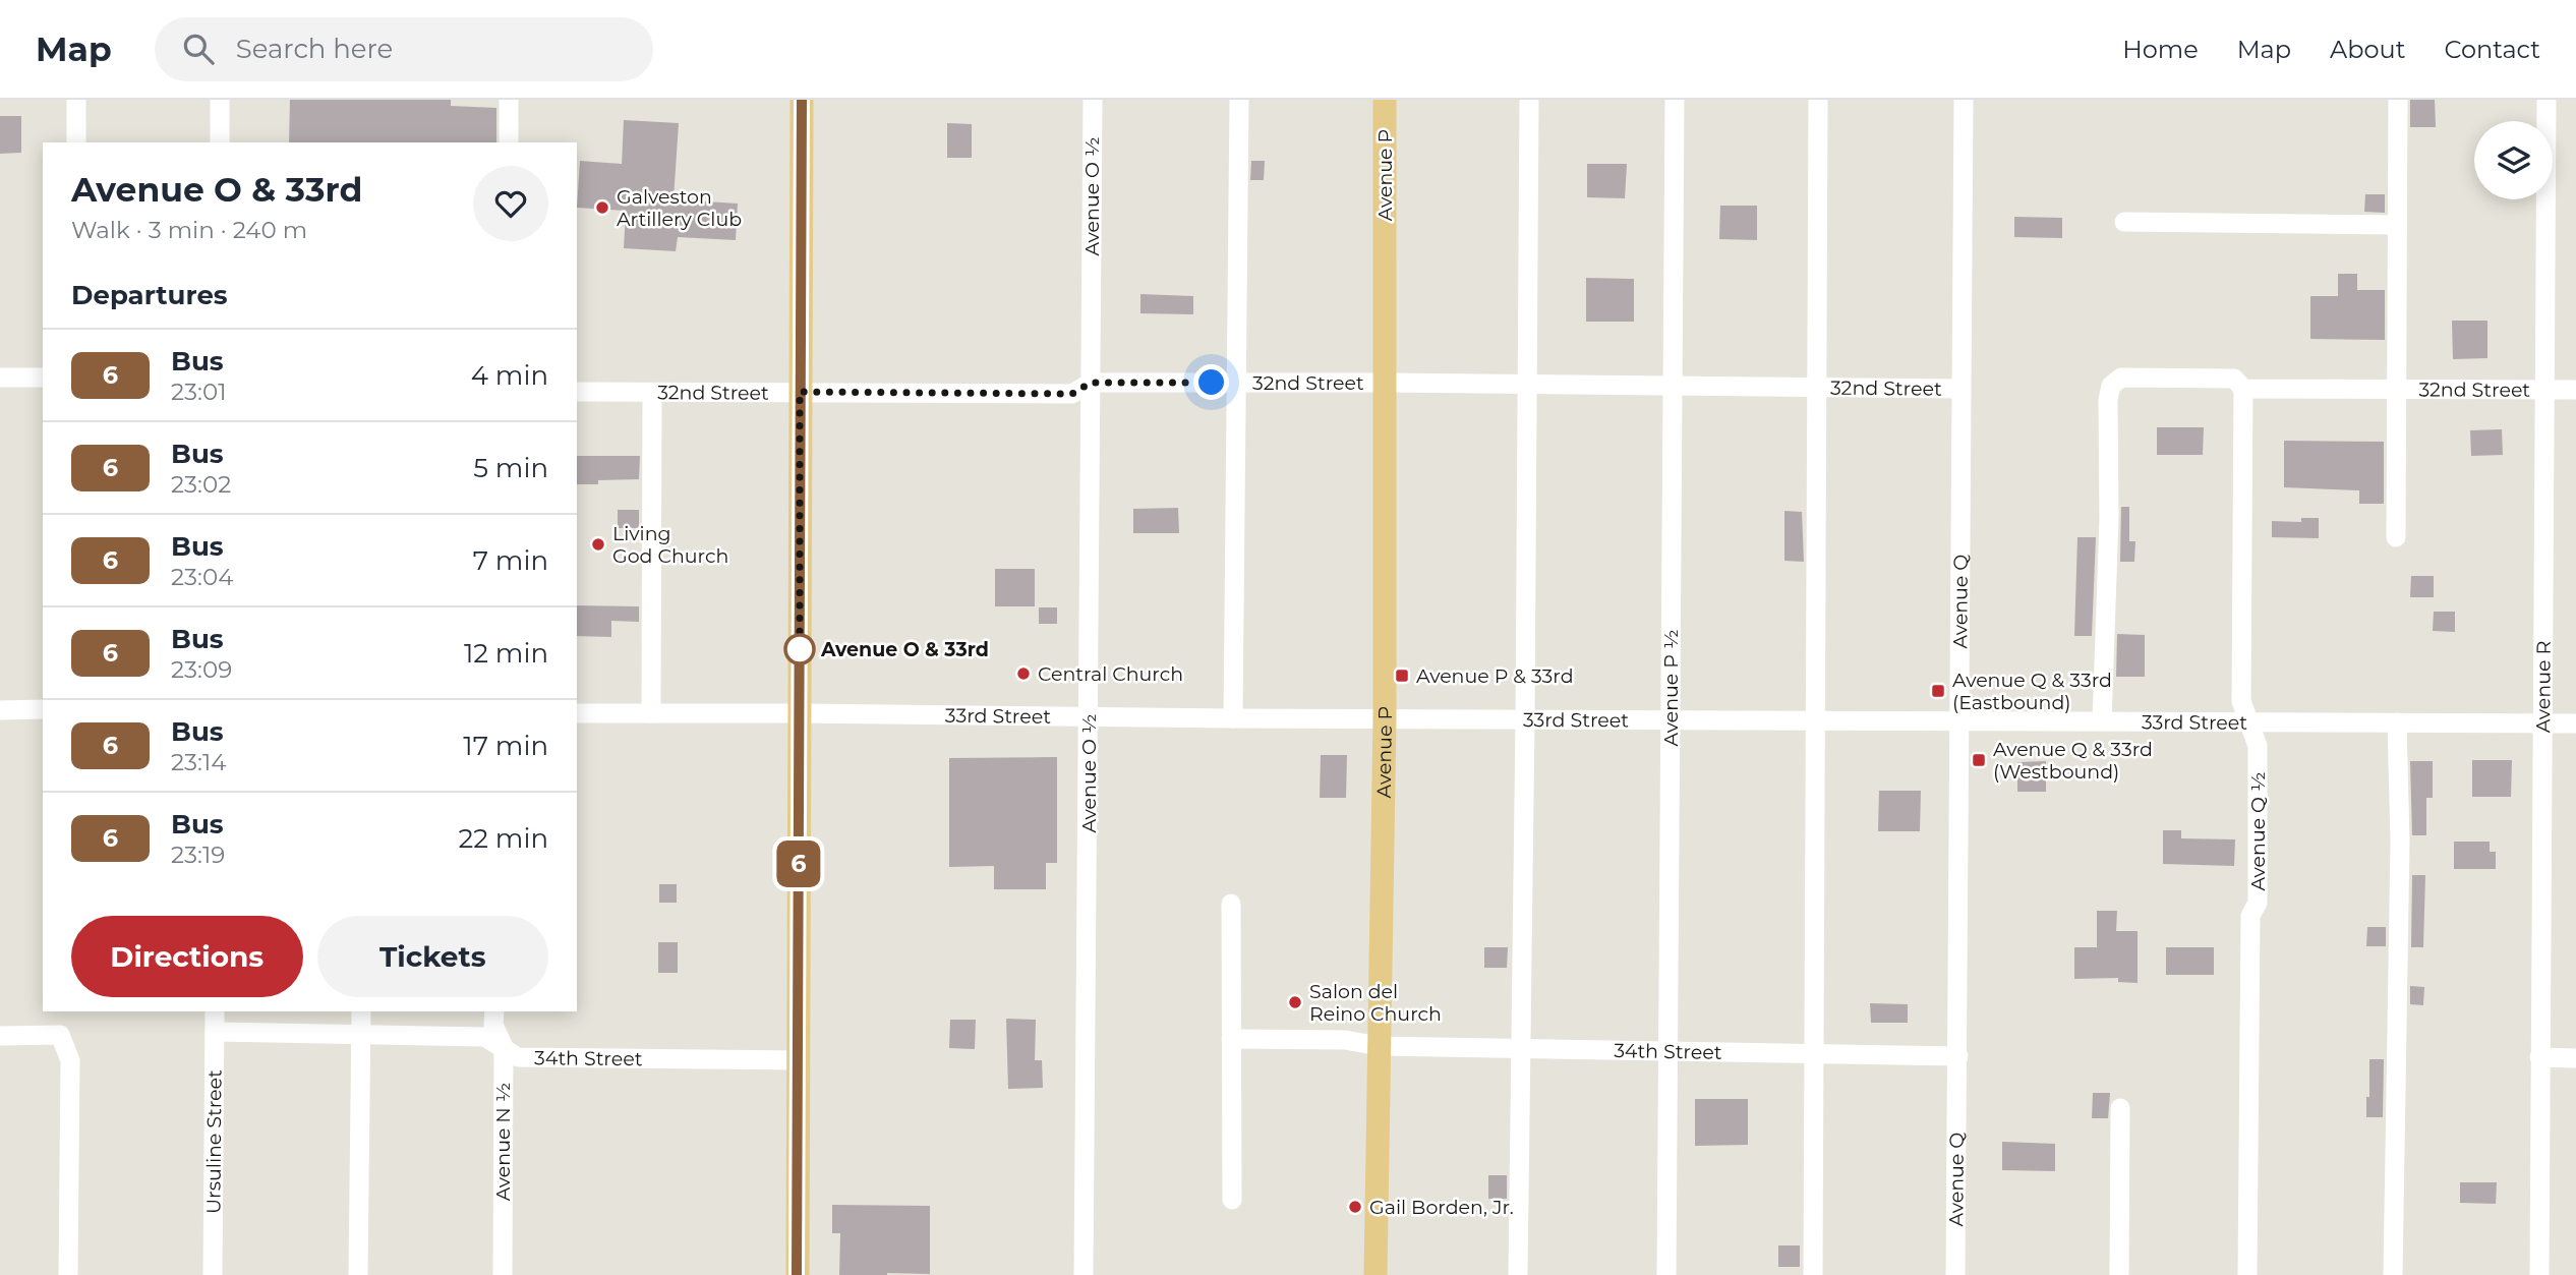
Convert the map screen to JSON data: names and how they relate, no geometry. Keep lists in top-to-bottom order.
{
  "streets": {
    "main road": ["Avenue P"],
    "street": [
      "Avenue O ½",
      "32nd Street",
      "Avenue Q",
      "Avenue R",
      "Avenue P ½",
      "33rd Street",
      "Avenue Q ½",
      "34th Street",
      "Avenue N ½",
      "Ursuline Street"
    ]
  },
  "crossings": [
    ["Avenue P", "32nd Street"],
    ["Avenue P", "33rd Street"],
    ["Avenue P", "34th Street"],
    ["Avenue O ½", "32nd Street"],
    ["Avenue O ½", "33rd Street"],
    ["32nd Street", "Avenue Q"],
    ["32nd Street", "Avenue R"],
    ["32nd Street", "Avenue P ½"],
    ["32nd Street", "33rd Street"],
    ["32nd Street", "Avenue Q ½"],
    ["Avenue Q", "33rd Street"],
    ["Avenue Q", "34th Street"],
    ["Avenue R", "33rd Street"],
    ["Avenue P ½", "33rd Street"],
    ["Avenue P ½", "34th Street"],
    ["33rd Street", "Avenue Q ½"],
    ["34th Street", "Avenue N ½"],
    ["34th Street", "Ursuline Street"]
  ],
  "places": {
    "other": [
      "Galveston Artillery Club",
      "Living God Church",
      "Avenue O & 33rd",
      "Central Church",
      "Salon del Reino Church",
      "Gail Borden, Jr."
    ],
    "transit": ["Avenue P & 33rd", "Avenue Q & 33rd (Eastbound)", "Avenue Q & 33rd (Westbound)"]
  },
  "lines": ["bus line 6"],
  "page": {
    "header": "Map",
    "search": "Search here",
    "nav": [
      "Home",
      "Map",
      "About",
      "Contact"
    ],
    "on_map": "6",
    "heading": [
      ["Avenue O & 33rd", "Walk · 3 min · 240 m"],
      "Departures"
    ],
    "list": [
      {
        "mark": "6",
        "name": "Bus",
        "note": "23:01",
        "value": "4 min"
      },
      {
        "mark": "6",
        "name": "Bus",
        "note": "23:02",
        "value": "5 min"
      },
      {
        "mark": "6",
        "name": "Bus",
        "note": "23:04",
        "value": "7 min"
      },
      {
        "mark": "6",
        "name": "Bus",
        "note": "23:09",
        "value": "12 min"
      },
      {
        "mark": "6",
        "name": "Bus",
        "note": "23:14",
        "value": "17 min"
      },
      {
        "mark": "6",
        "name": "Bus",
        "note": "23:19",
        "value": "22 min"
      }
    ],
    "buttons": ["Directions", "Tickets"]
  }
}
